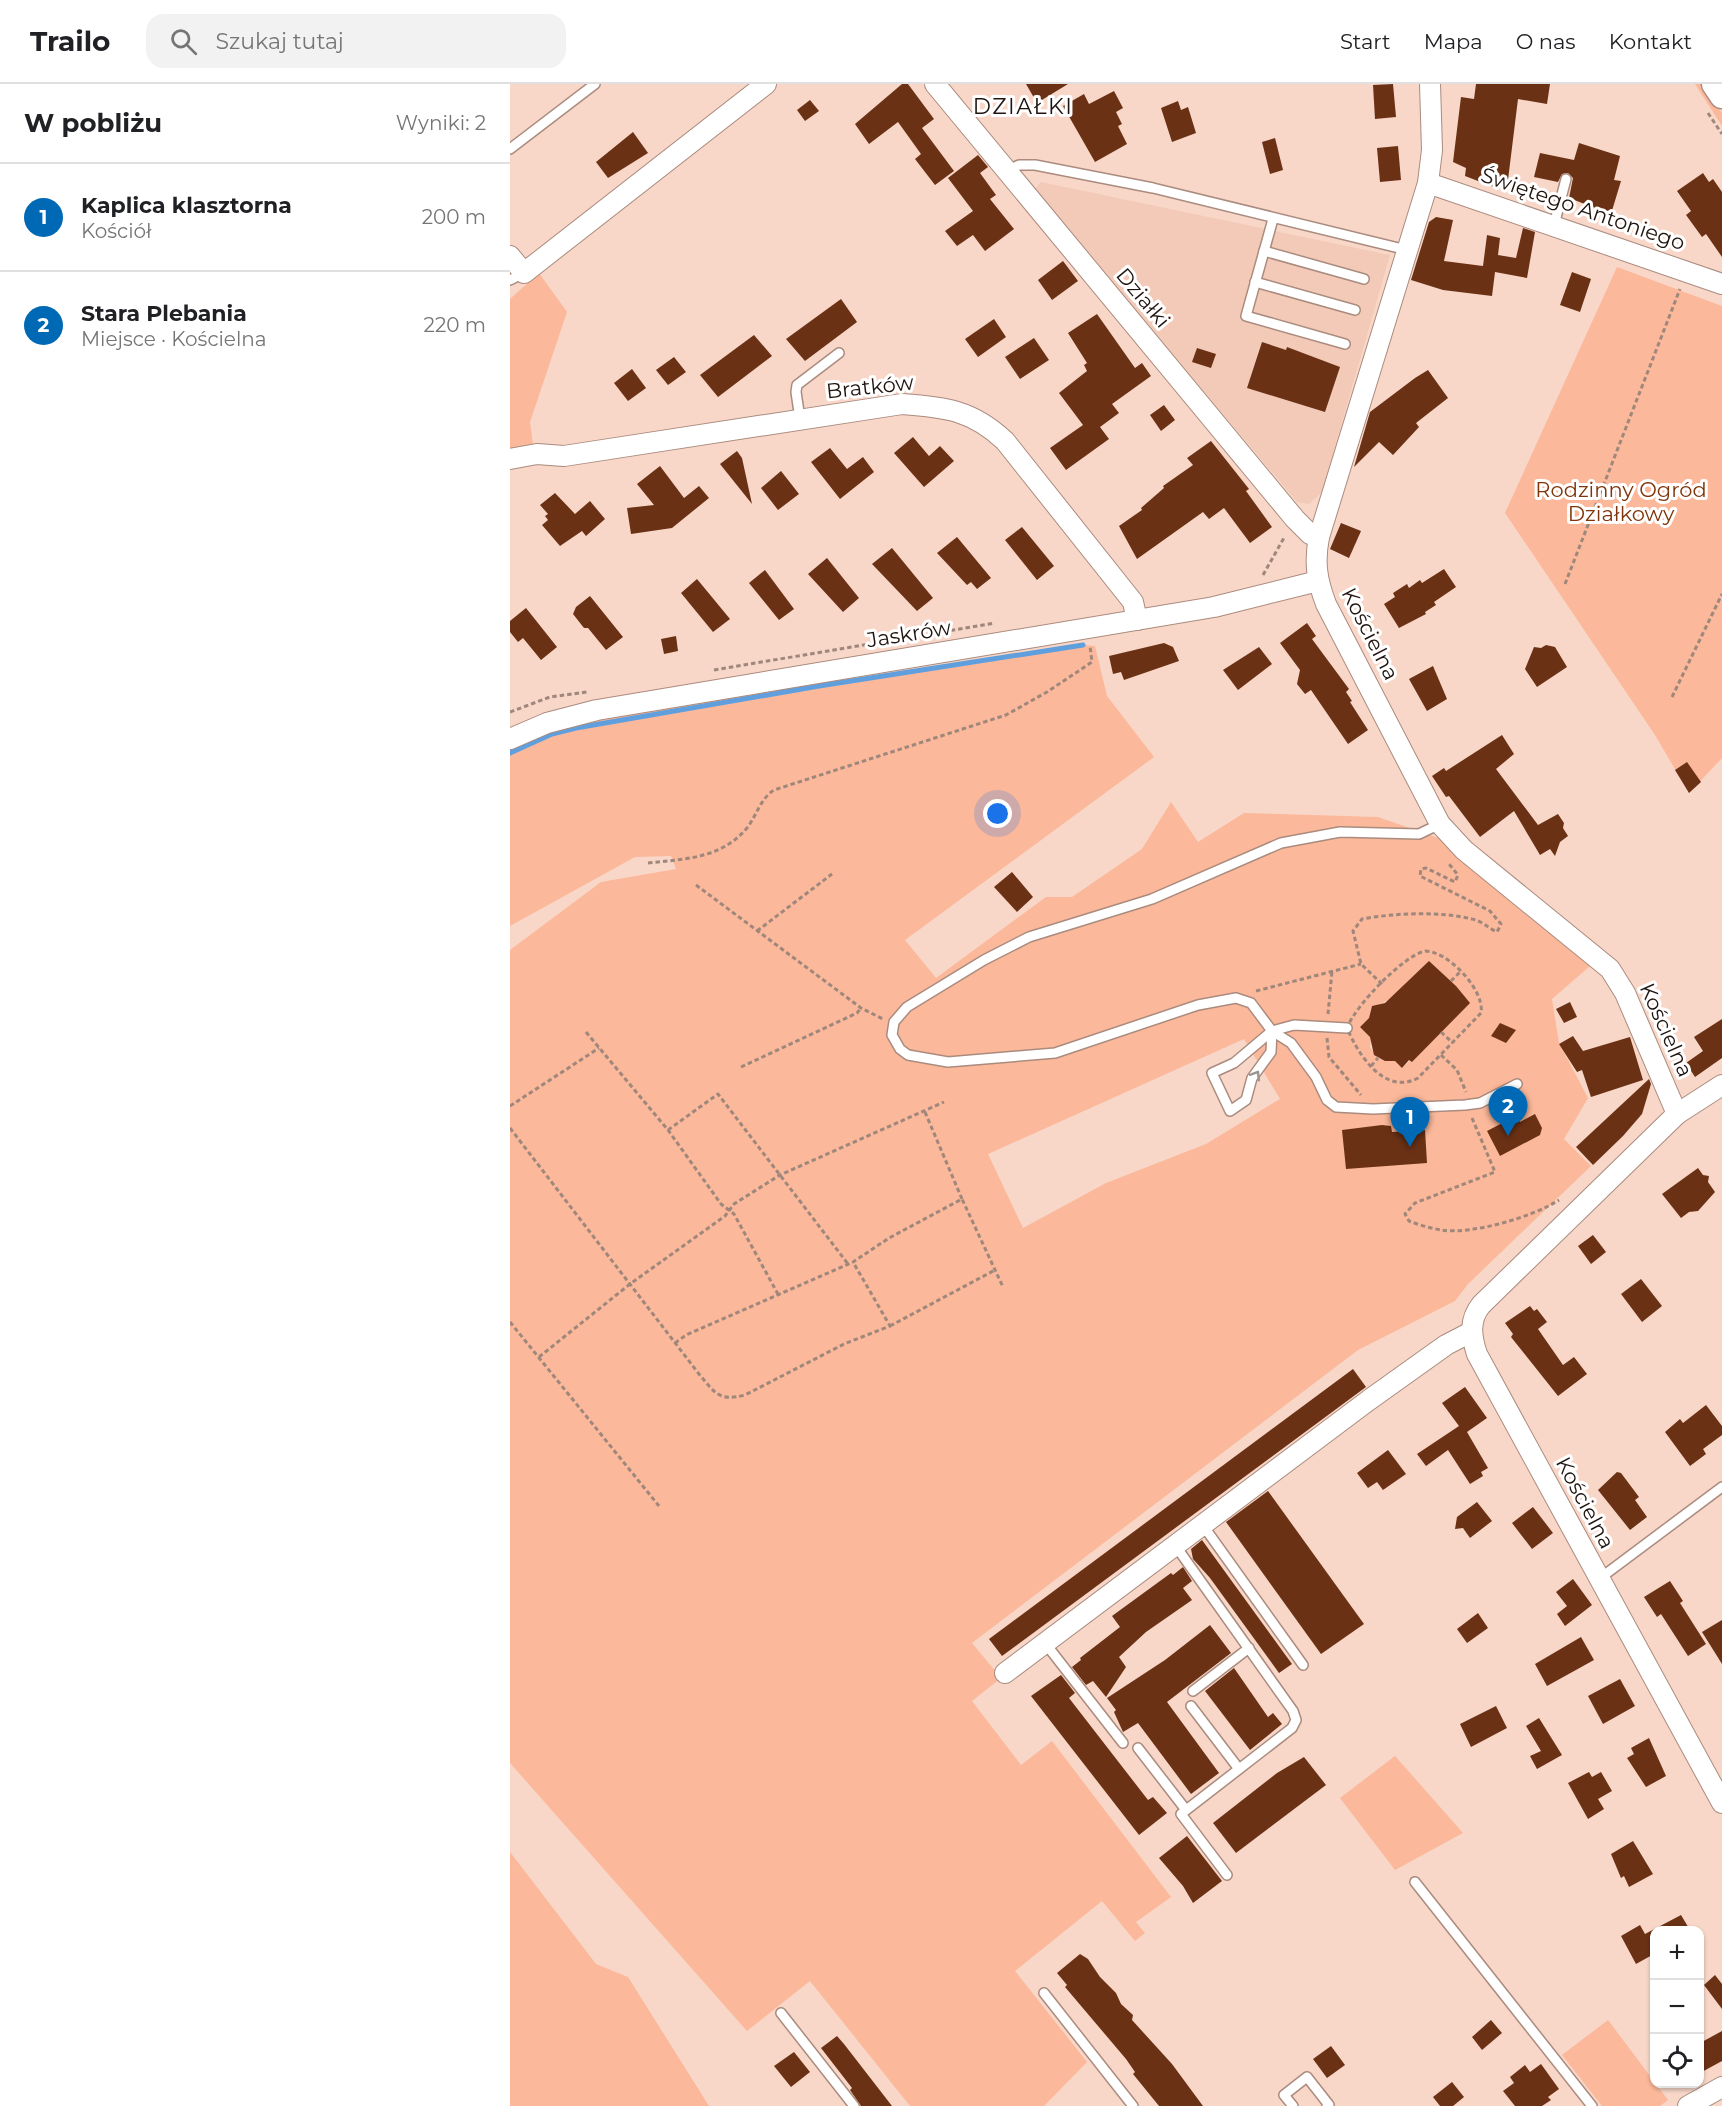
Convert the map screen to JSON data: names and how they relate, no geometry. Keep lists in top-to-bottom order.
{
  "streets": {
    "street": [
      "Świętego Antoniego",
      "Działki",
      "Bratków",
      "Jaskrów",
      "Kościelna"
    ]
  },
  "crossings": [
    ["Świętego Antoniego", "Kościelna"],
    ["Działki", "Kościelna"],
    ["Bratków", "Jaskrów"],
    ["Jaskrów", "Kościelna"]
  ],
  "districts": ["DZIAŁKI"],
  "parks": ["Rodzinny Ogród Działkowy"],
  "page": {
    "header": "Trailo",
    "search": "Szukaj tutaj",
    "nav": [
      "Start",
      "Mapa",
      "O nas",
      "Kontakt"
    ],
    "heading": ["W pobliżu", "Wyniki: 2"],
    "list": [
      {
        "mark": "1",
        "name": "Kaplica klasztorna",
        "note": "Kościół",
        "value": "200 m"
      },
      {
        "mark": "2",
        "name": "Stara Plebania",
        "note": "Miejsce · Kościelna",
        "value": "220 m"
      }
    ],
    "pins": ["2", "1"],
    "map_buttons": ["+", "−"]
  }
}
